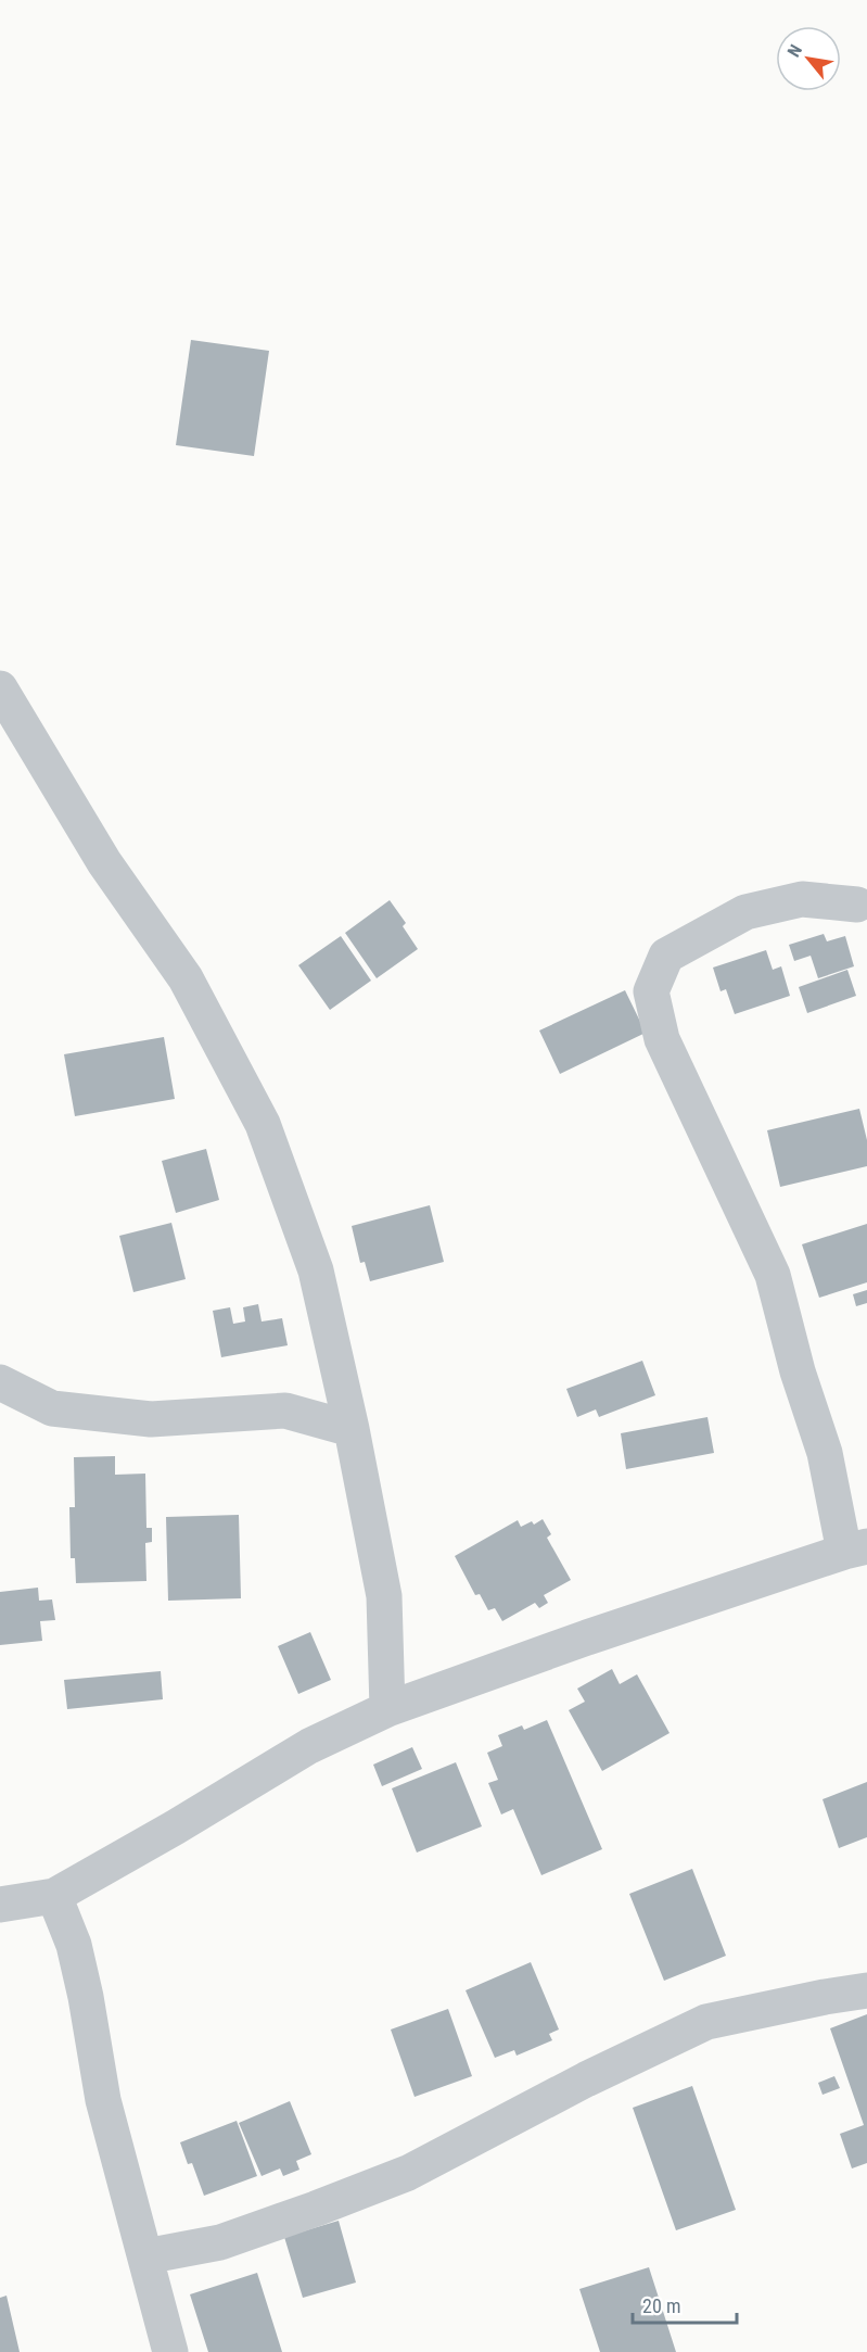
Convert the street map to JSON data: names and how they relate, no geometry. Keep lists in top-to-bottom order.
{
  "scale_bar": "20 m",
  "north": "top left"
}
